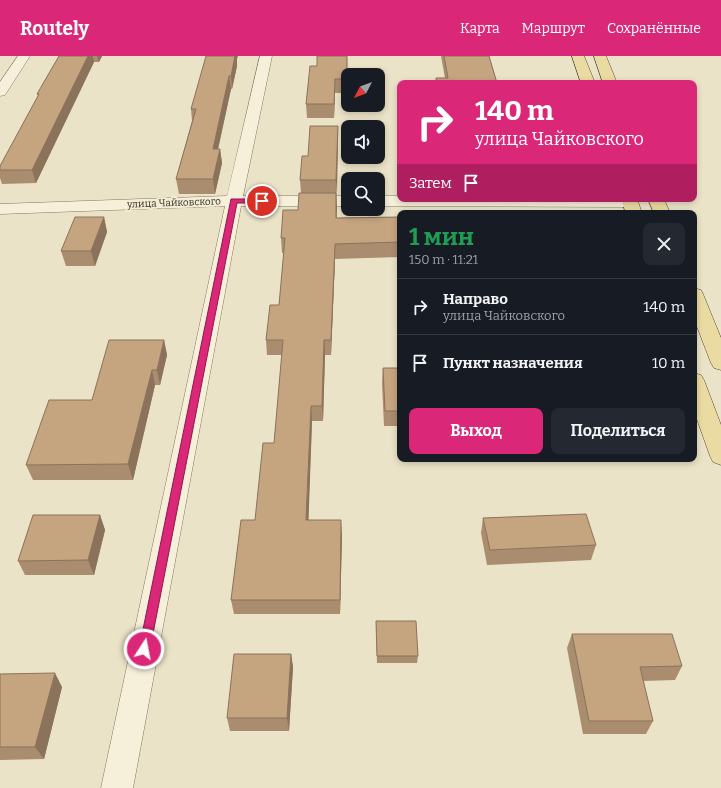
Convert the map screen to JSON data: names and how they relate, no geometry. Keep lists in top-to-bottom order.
{
  "streets": {
    "street": ["улица Чайковского"]
  },
  "north": "bottom left",
  "page": {
    "header": "Routely",
    "nav": ["Карта", "Маршрут", "Сохранённые"],
    "turn": ["140 m", "улица Чайковского"],
    "then": "Затем",
    "heading": ["1 мин", "150 m · 11:21"],
    "list": [
      {
        "name": "Направо",
        "note": "улица Чайковского",
        "value": "140 m"
      },
      {
        "name": "Пункт назначения",
        "value": "10 m"
      }
    ],
    "buttons": ["Выход", "Поделиться"]
  }
}
